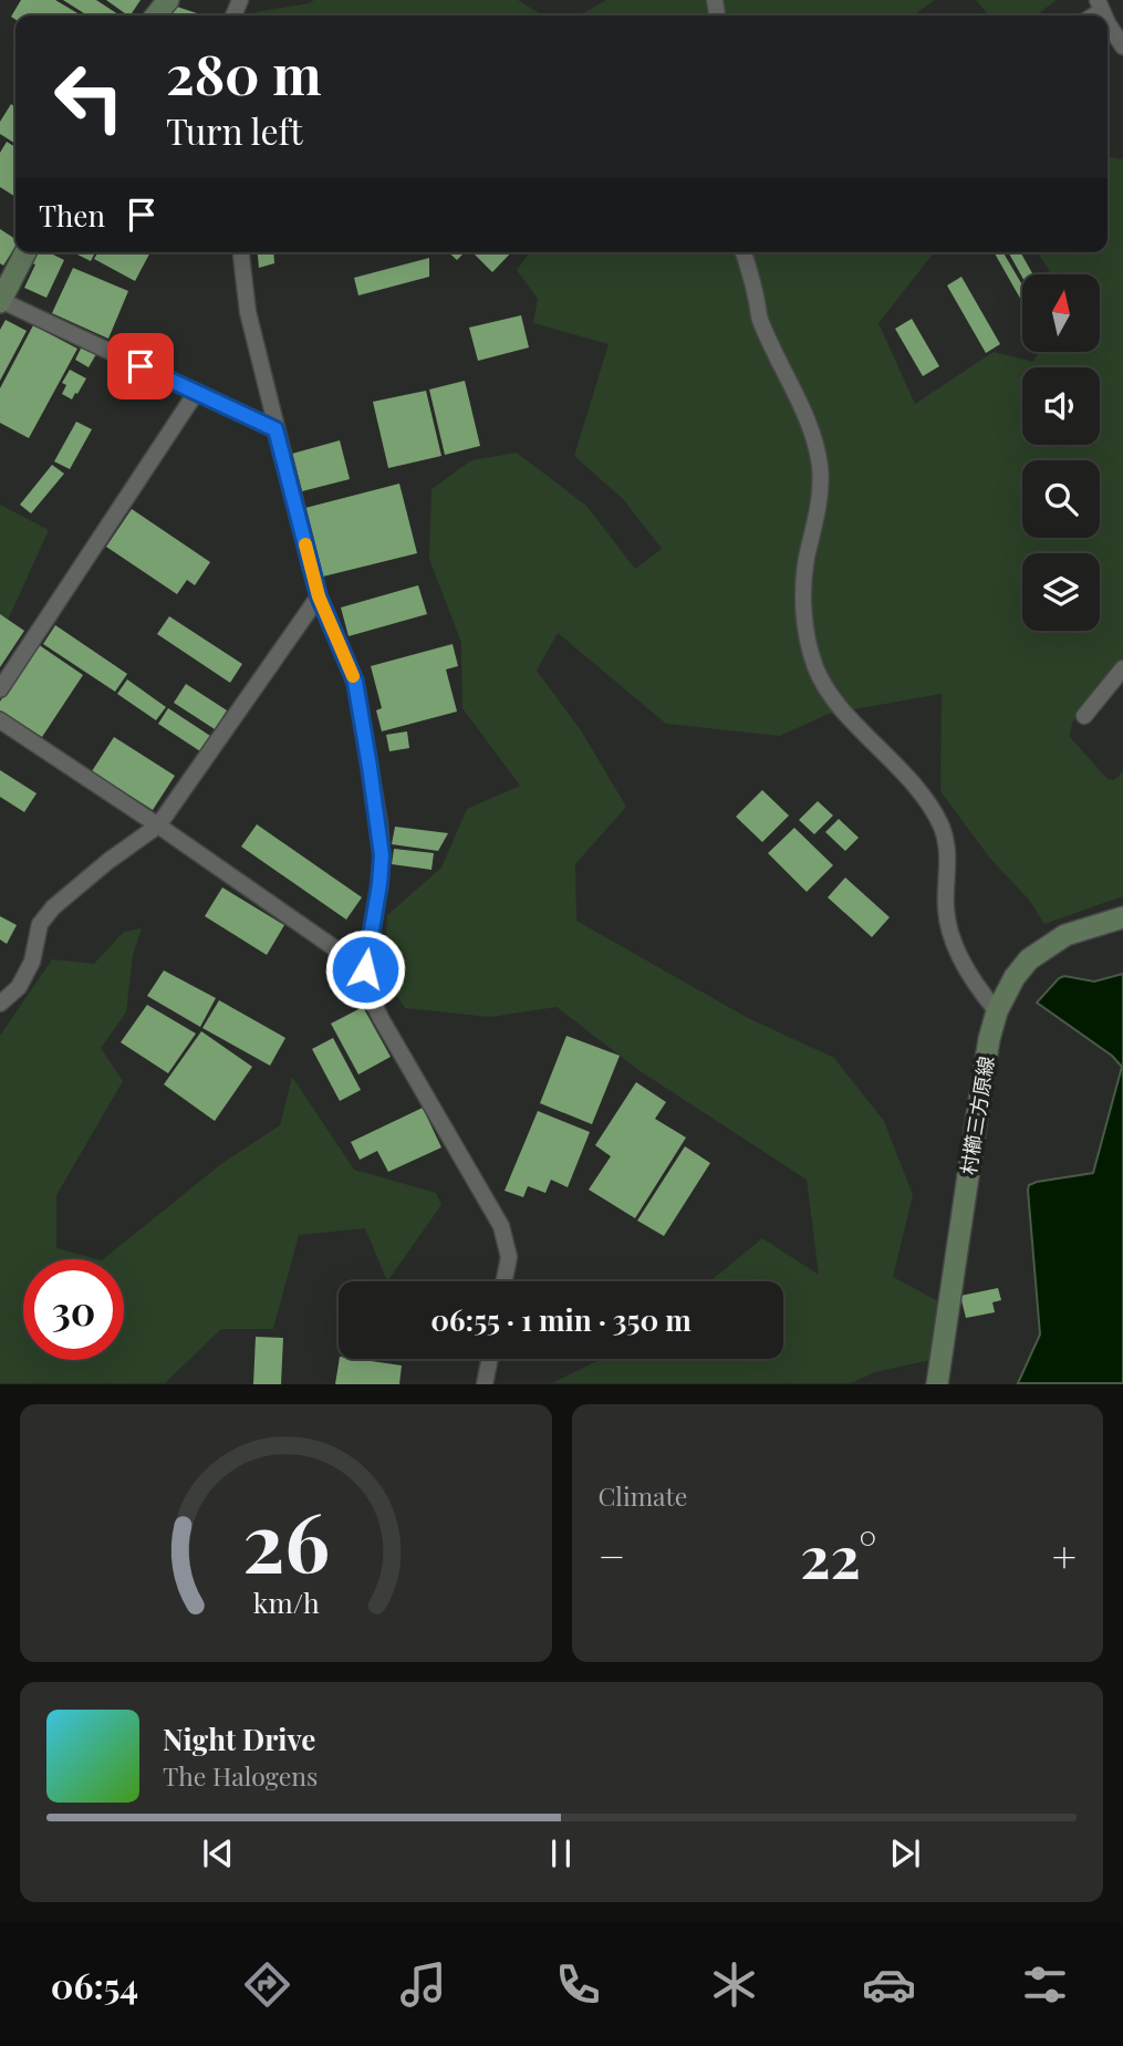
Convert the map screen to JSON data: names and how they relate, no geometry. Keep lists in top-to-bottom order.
{
  "streets": {
    "main road": ["村櫛三方原線"]
  },
  "north": "top",
  "page": {
    "turn": ["280 m", "Turn left"],
    "then": "Then",
    "limit": "30",
    "trip": "06:55 · 1 min · 350 m",
    "tile": "Climate",
    "heat": ["−", "22°", "+"],
    "song": ["Night Drive", "The Halogens"],
    "tabs": "06:54",
    "gauge": ["26", "km/h"]
  }
}
